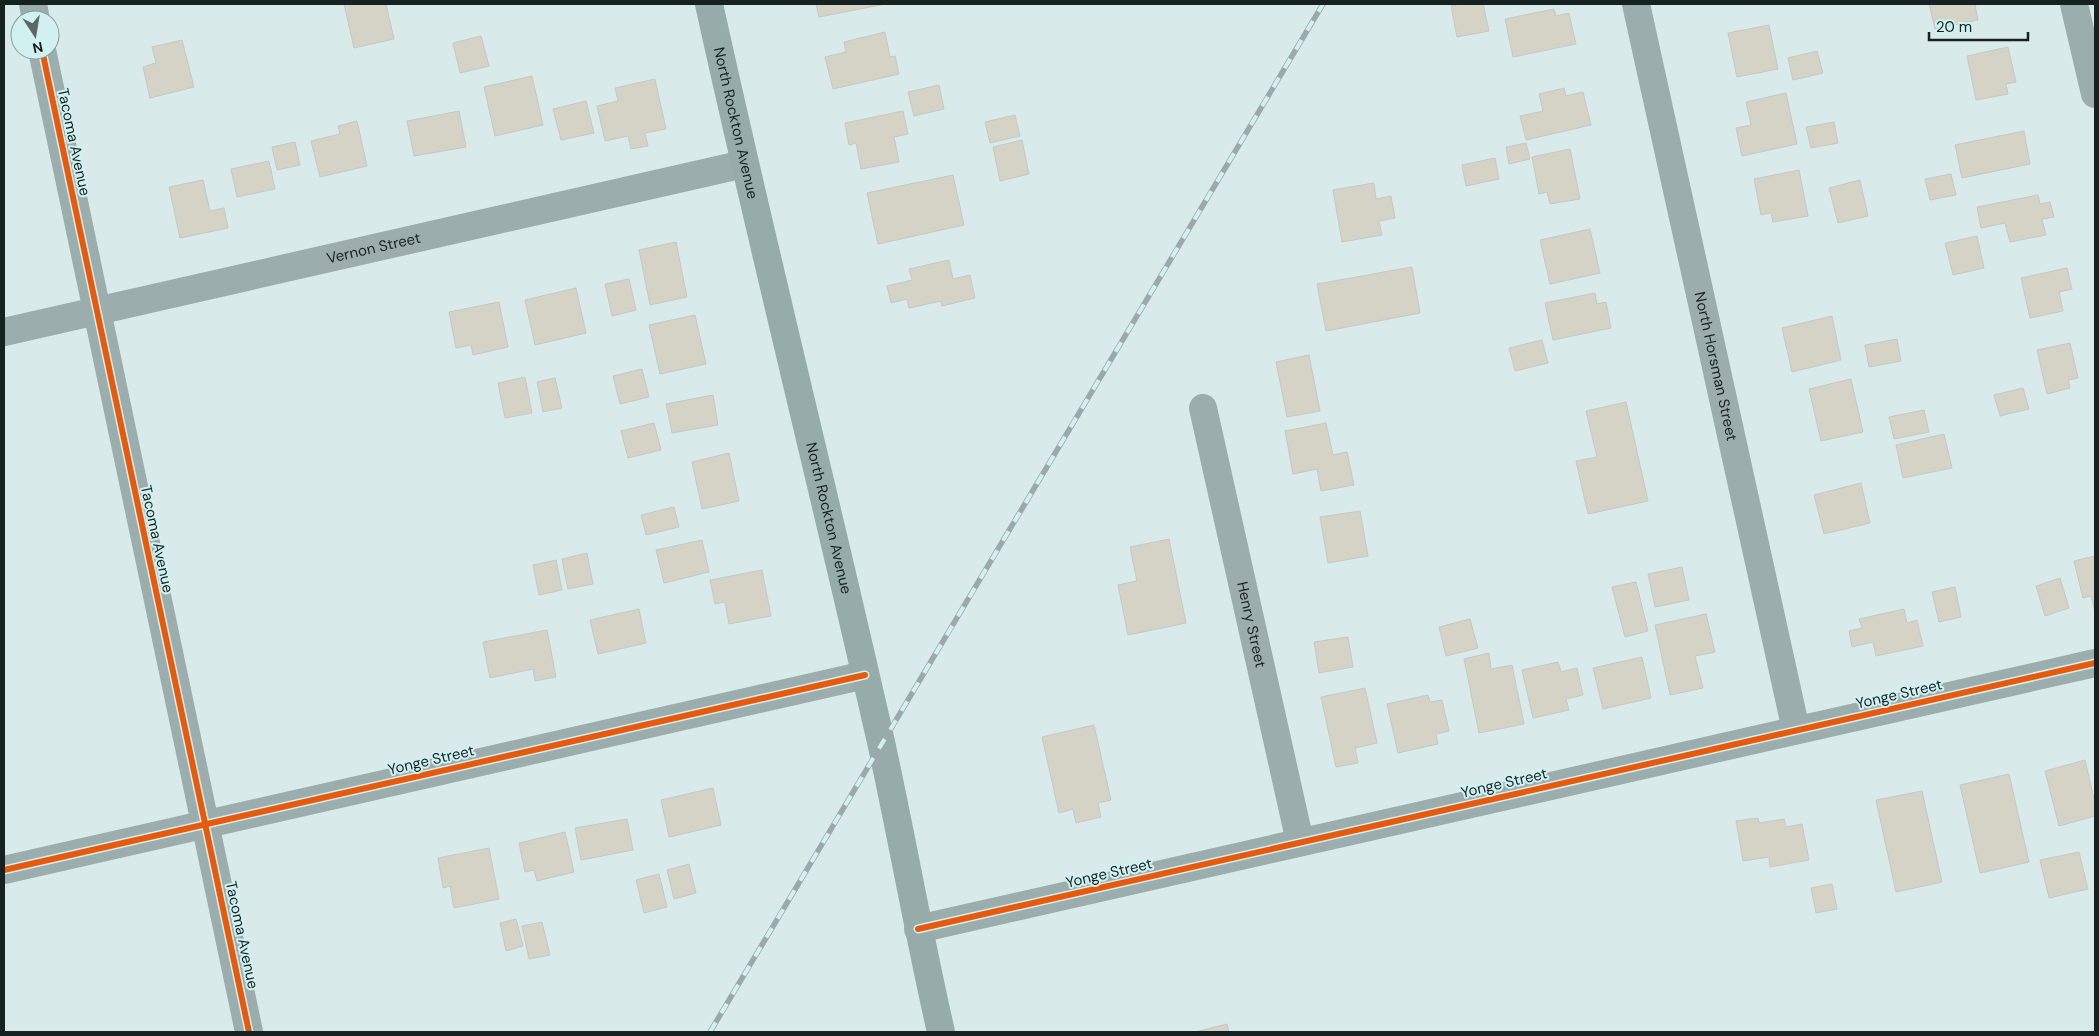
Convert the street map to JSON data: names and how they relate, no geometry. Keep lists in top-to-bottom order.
{
  "streets": {
    "main road": ["North Rockton Avenue"],
    "street": [
      "Tacoma Avenue",
      "Vernon Street",
      "North Horsman Street",
      "Henry Street",
      "Yonge Street"
    ]
  },
  "crossings": [
    ["North Rockton Avenue", "Vernon Street"],
    ["North Rockton Avenue", "Yonge Street"],
    ["Tacoma Avenue", "Vernon Street"],
    ["Tacoma Avenue", "Yonge Street"],
    ["North Horsman Street", "Yonge Street"],
    ["Henry Street", "Yonge Street"]
  ],
  "scale_bar": "20 m",
  "north": "bottom"
}
